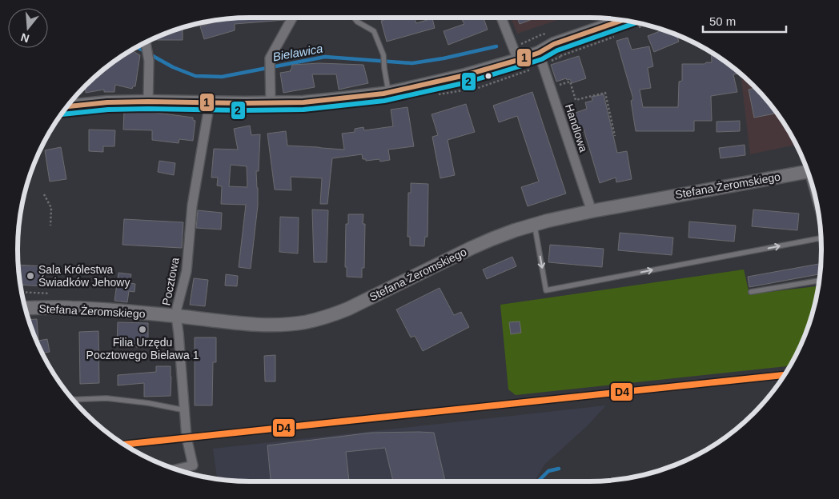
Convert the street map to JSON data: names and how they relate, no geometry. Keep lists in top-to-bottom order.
{
  "streets": {
    "street": ["Handlowa", "Stefana Żeromskiego", "Pocztowa"]
  },
  "crossings": [
    ["Handlowa", "Stefana Żeromskiego"],
    ["Stefana Żeromskiego", "Pocztowa"]
  ],
  "water": ["Bielawica"],
  "places": ["Sala Królestwa Świadków Jehowy", "Filia Urzędu Pocztowego Bielawa 1"],
  "lines": ["transit line 1", "transit line 2", "transit line D4"],
  "scale_bar": "50 m",
  "north": "bottom"
}
